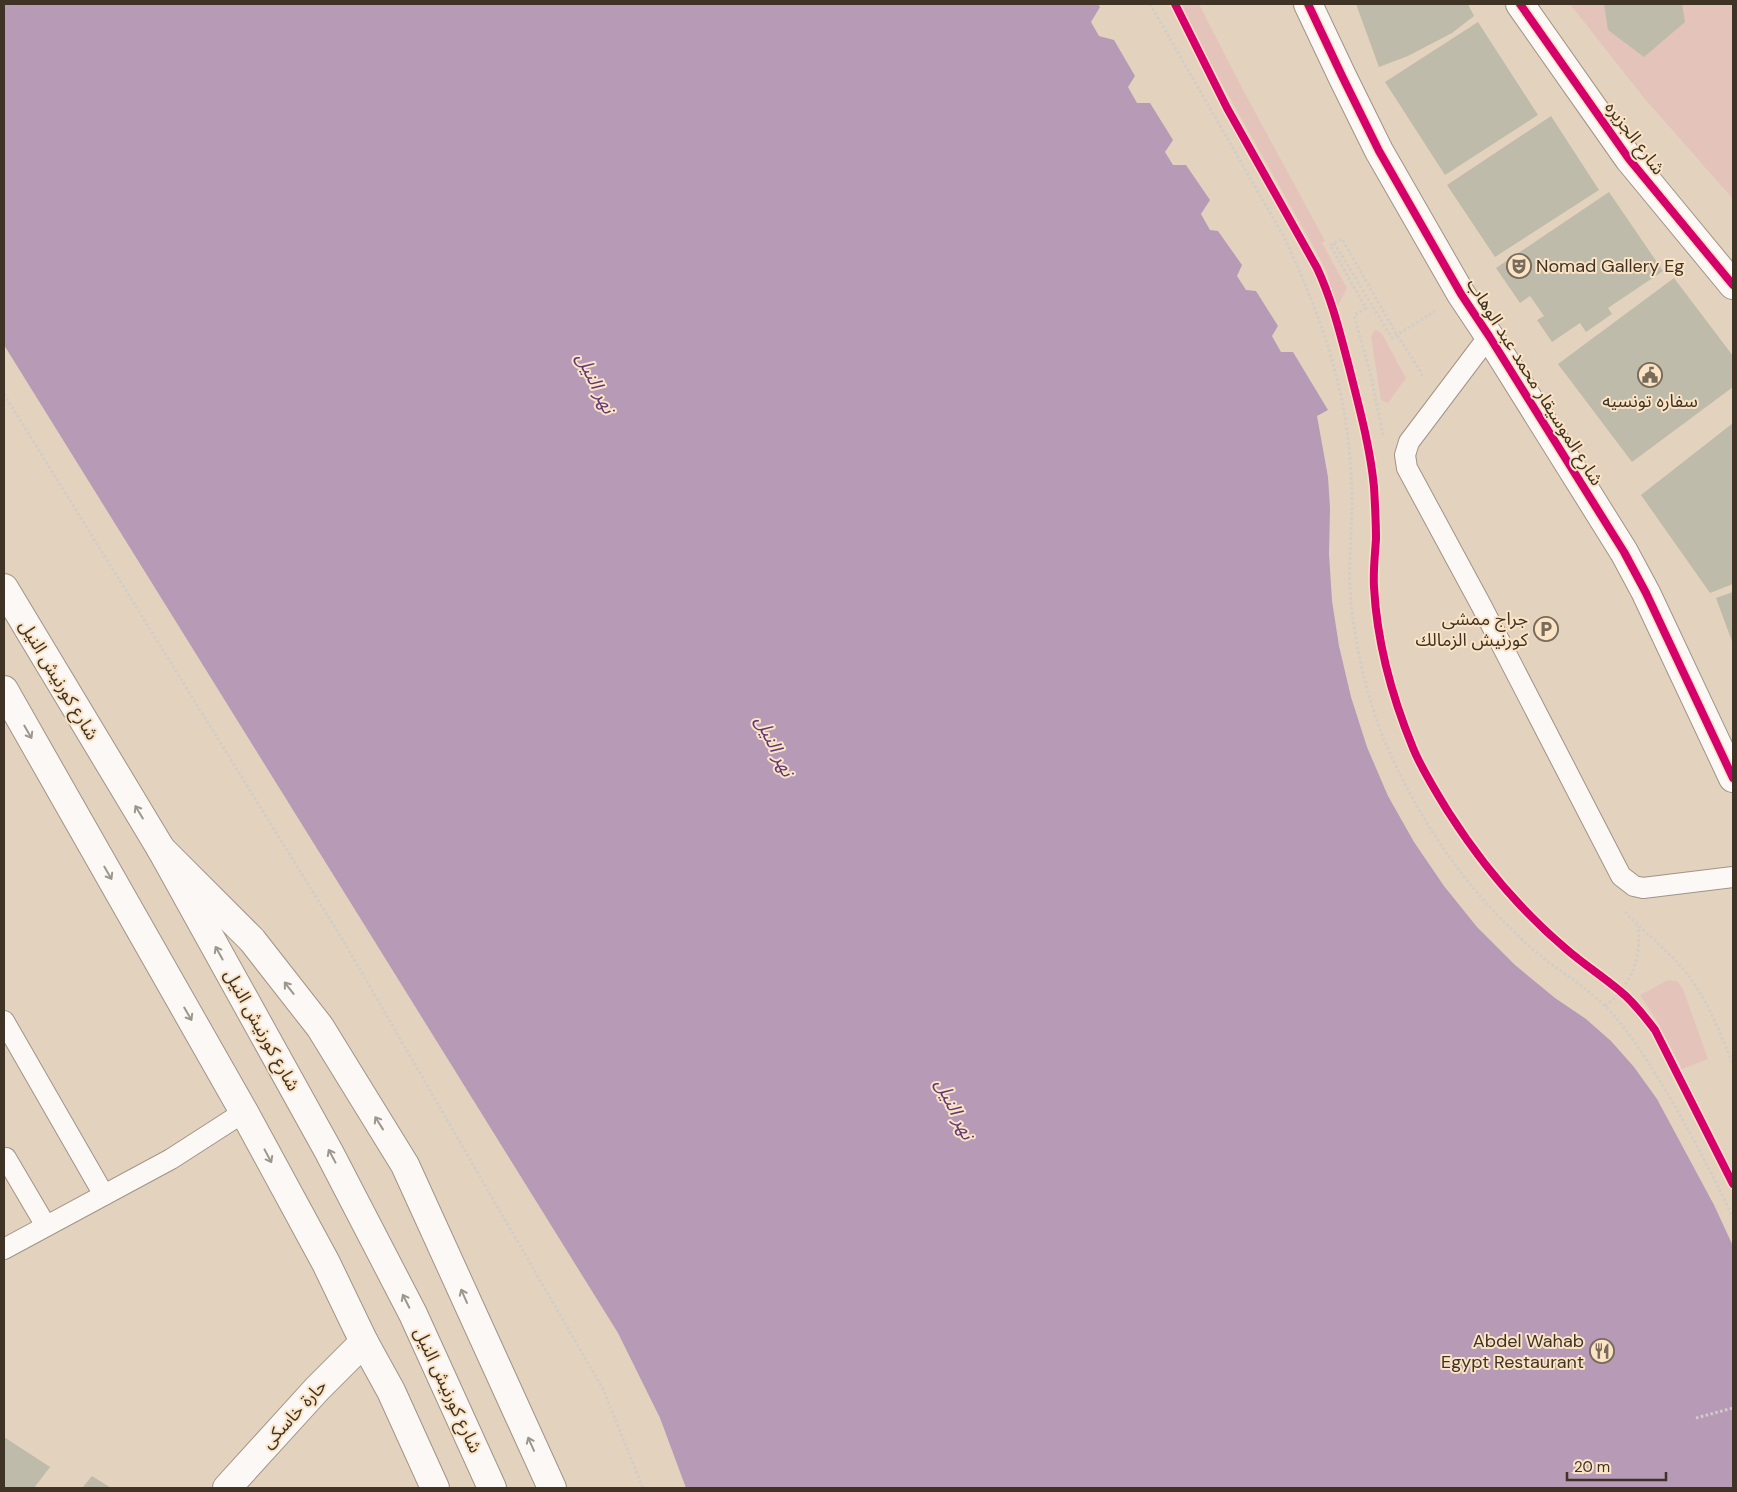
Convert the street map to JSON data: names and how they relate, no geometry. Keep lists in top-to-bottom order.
{
  "streets": {
    "main road": [
      "شارع الجزيره",
      "شارع الموسيقار محمد عبد الوهاب",
      "شارع كورنيش النيل",
      "حارة خاسكى"
    ]
  },
  "water": ["نهر النيل"],
  "places": {
    "theatre": ["Nomad Gallery Eg"],
    "public building": ["سفاره تونسيه"],
    "parking": ["جراج ممشى كورنيش الزمالك"],
    "restaurant": ["Abdel Wahab Egypt Restaurant"]
  },
  "scale_bar": "20 m"
}
